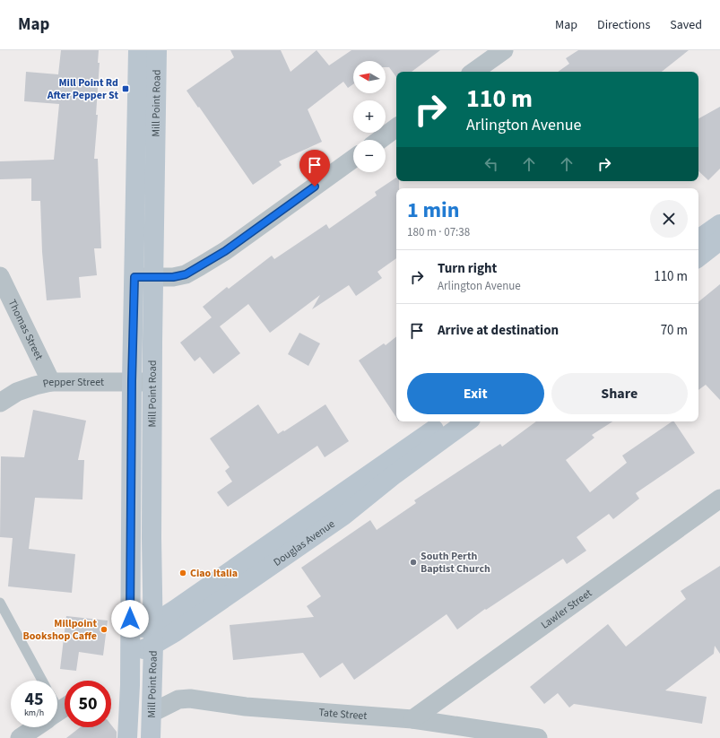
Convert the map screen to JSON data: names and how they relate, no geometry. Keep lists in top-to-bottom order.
{
  "streets": {
    "main road": ["Mill Point Road", "Douglas Avenue"],
    "street": [
      "Thomas Street",
      "Pepper Street",
      "Lawler Street",
      "Tate Street"
    ]
  },
  "crossings": [
    ["Mill Point Road", "Pepper Street"],
    ["Mill Point Road", "Douglas Avenue"],
    ["Mill Point Road", "Tate Street"],
    ["Thomas Street", "Pepper Street"],
    ["Lawler Street", "Tate Street"]
  ],
  "places": {
    "transit": ["Mill Point Rd After Pepper St"],
    "other": ["South Perth Baptist Church", "Ciao Italia", "Millpoint Bookshop Caffe"]
  },
  "north": "left",
  "page": {
    "header": "Map",
    "nav": ["Map", "Directions", "Saved"],
    "map_buttons": ["+", "−"],
    "turn": ["110 m", "Arlington Avenue"],
    "heading": ["1 min", "180 m · 07:38"],
    "list": [
      {
        "name": "Turn right",
        "note": "Arlington Avenue",
        "value": "110 m"
      },
      {
        "name": "Arrive at destination",
        "value": "70 m"
      }
    ],
    "buttons": ["Exit", "Share"],
    "speed": "45 km/h",
    "limit": "50"
  }
}
